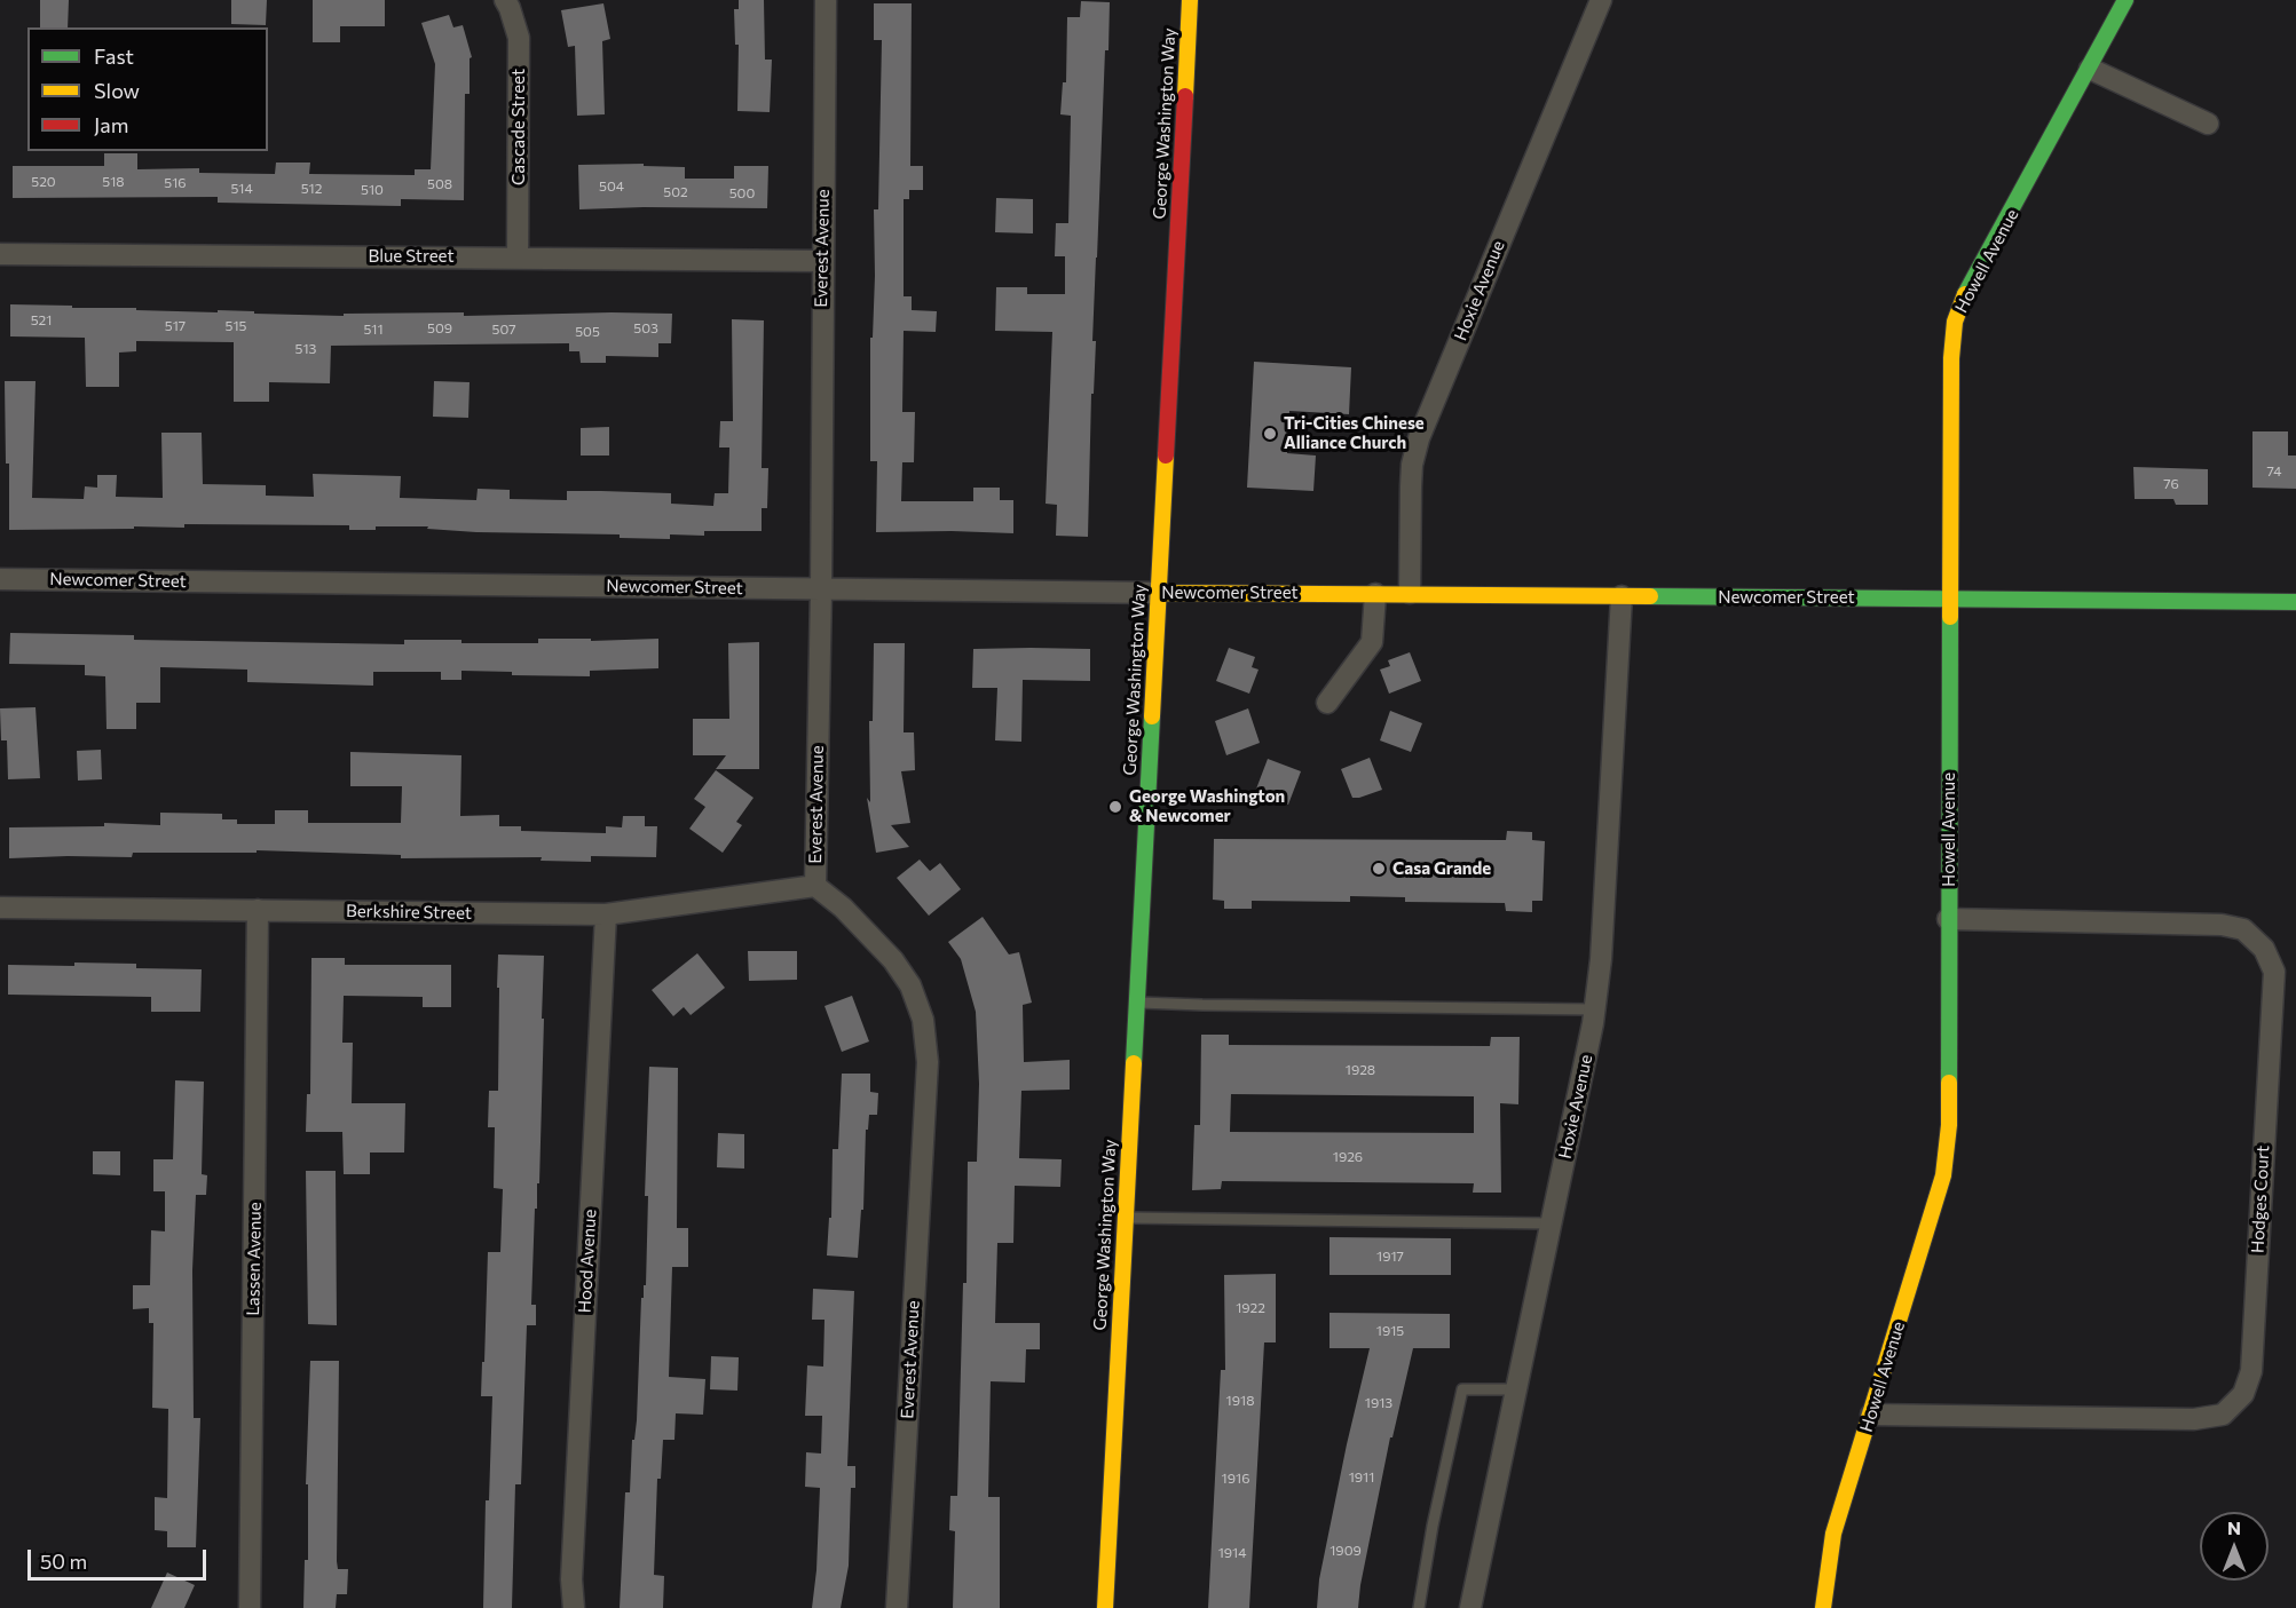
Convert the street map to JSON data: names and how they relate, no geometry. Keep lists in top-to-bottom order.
{
  "streets": {
    "street": [
      "George Washington Way",
      "Cascade Street",
      "Everest Avenue",
      "Blue Street",
      "Howell Avenue",
      "Hoxie Avenue",
      "Newcomer Street",
      "Berkshire Street",
      "Hodges Court",
      "Lassen Avenue",
      "Hood Avenue"
    ]
  },
  "crossings": [
    ["George Washington Way", "Newcomer Street"],
    ["Cascade Street", "Blue Street"],
    ["Everest Avenue", "Blue Street"],
    ["Everest Avenue", "Newcomer Street"],
    ["Everest Avenue", "Berkshire Street"],
    ["Howell Avenue", "Newcomer Street"],
    ["Howell Avenue", "Hodges Court"],
    ["Hoxie Avenue", "Newcomer Street"],
    ["Berkshire Street", "Lassen Avenue"],
    ["Berkshire Street", "Hood Avenue"]
  ],
  "places": ["Tri-Cities Chinese Alliance Church", "George Washington & Newcomer", "Casa Grande"],
  "house_numbers": [
    "520",
    "518",
    "516",
    "508",
    "504",
    "514",
    "512",
    "510",
    "502",
    "500",
    "521",
    "517",
    "515",
    "509",
    "503",
    "511",
    "507",
    "505",
    "513",
    "74",
    "76",
    "1928",
    "1926",
    "1917",
    "1922",
    "1915",
    "1918",
    "1913",
    "1911",
    "1916",
    "1909",
    "1914"
  ],
  "legend": ["Fast", "Slow", "Jam"],
  "scale_bar": "50 m",
  "north": "top"
}
